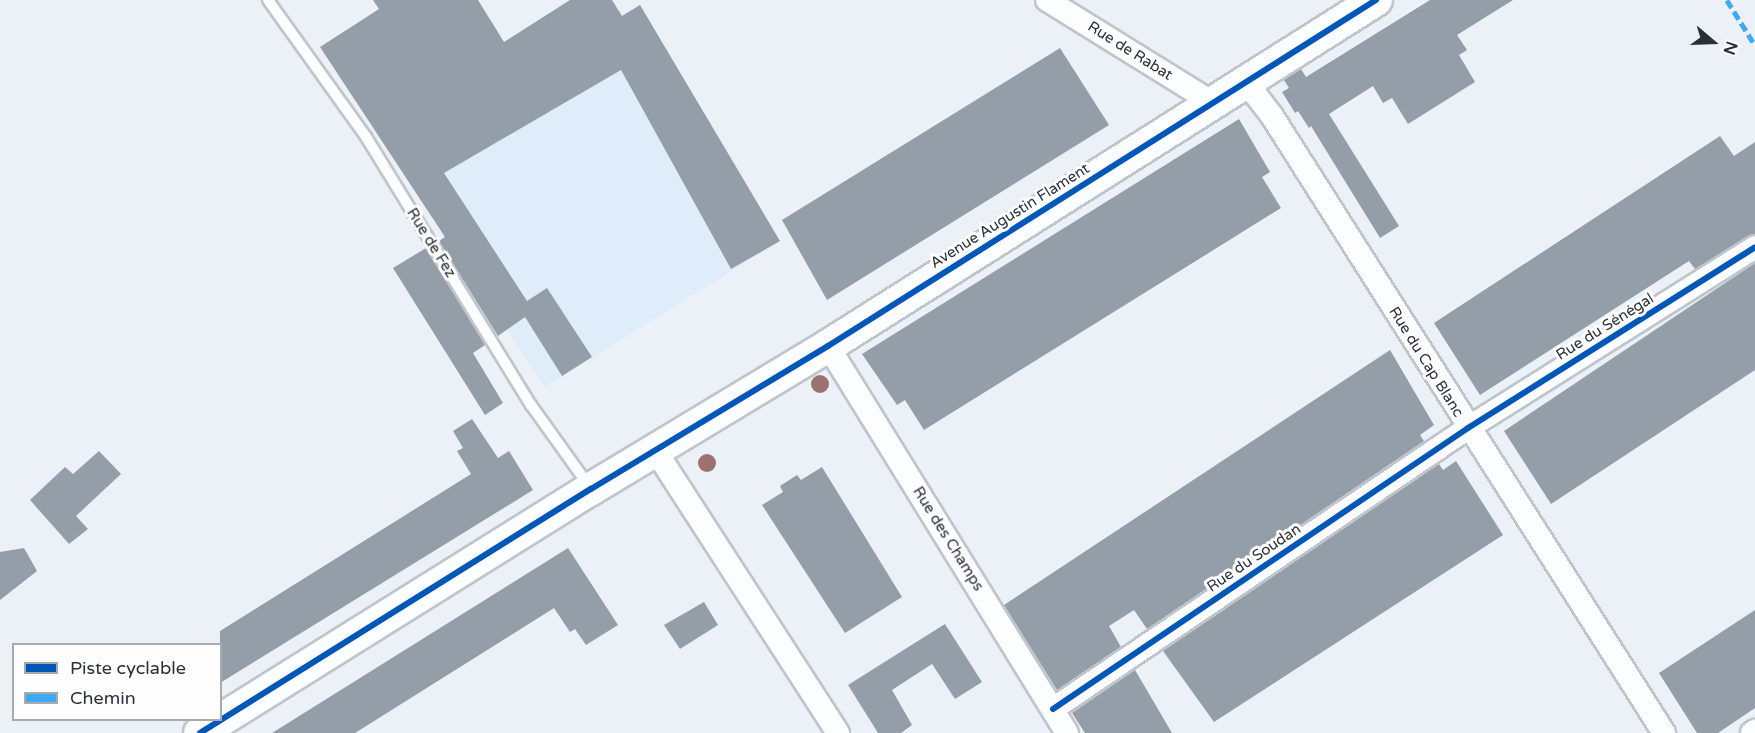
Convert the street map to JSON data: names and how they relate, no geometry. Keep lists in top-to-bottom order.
{
  "streets": {
    "street": [
      "Rue de Rabat",
      "Avenue Augustin Flament",
      "Rue du Sénégal",
      "Rue du Cap Blanc",
      "Rue des Champs",
      "Rue du Soudan"
    ],
    "lane": ["Rue de Fez"]
  },
  "crossings": [
    ["Rue de Rabat", "Avenue Augustin Flament"],
    ["Avenue Augustin Flament", "Rue de Fez"],
    ["Avenue Augustin Flament", "Rue du Cap Blanc"],
    ["Avenue Augustin Flament", "Rue des Champs"],
    ["Rue du Sénégal", "Rue du Cap Blanc"],
    ["Rue du Sénégal", "Rue du Soudan"],
    ["Rue du Cap Blanc", "Rue du Soudan"],
    ["Rue des Champs", "Rue du Soudan"]
  ],
  "legend": ["Piste cyclable", "Chemin"],
  "north": "right"
}
